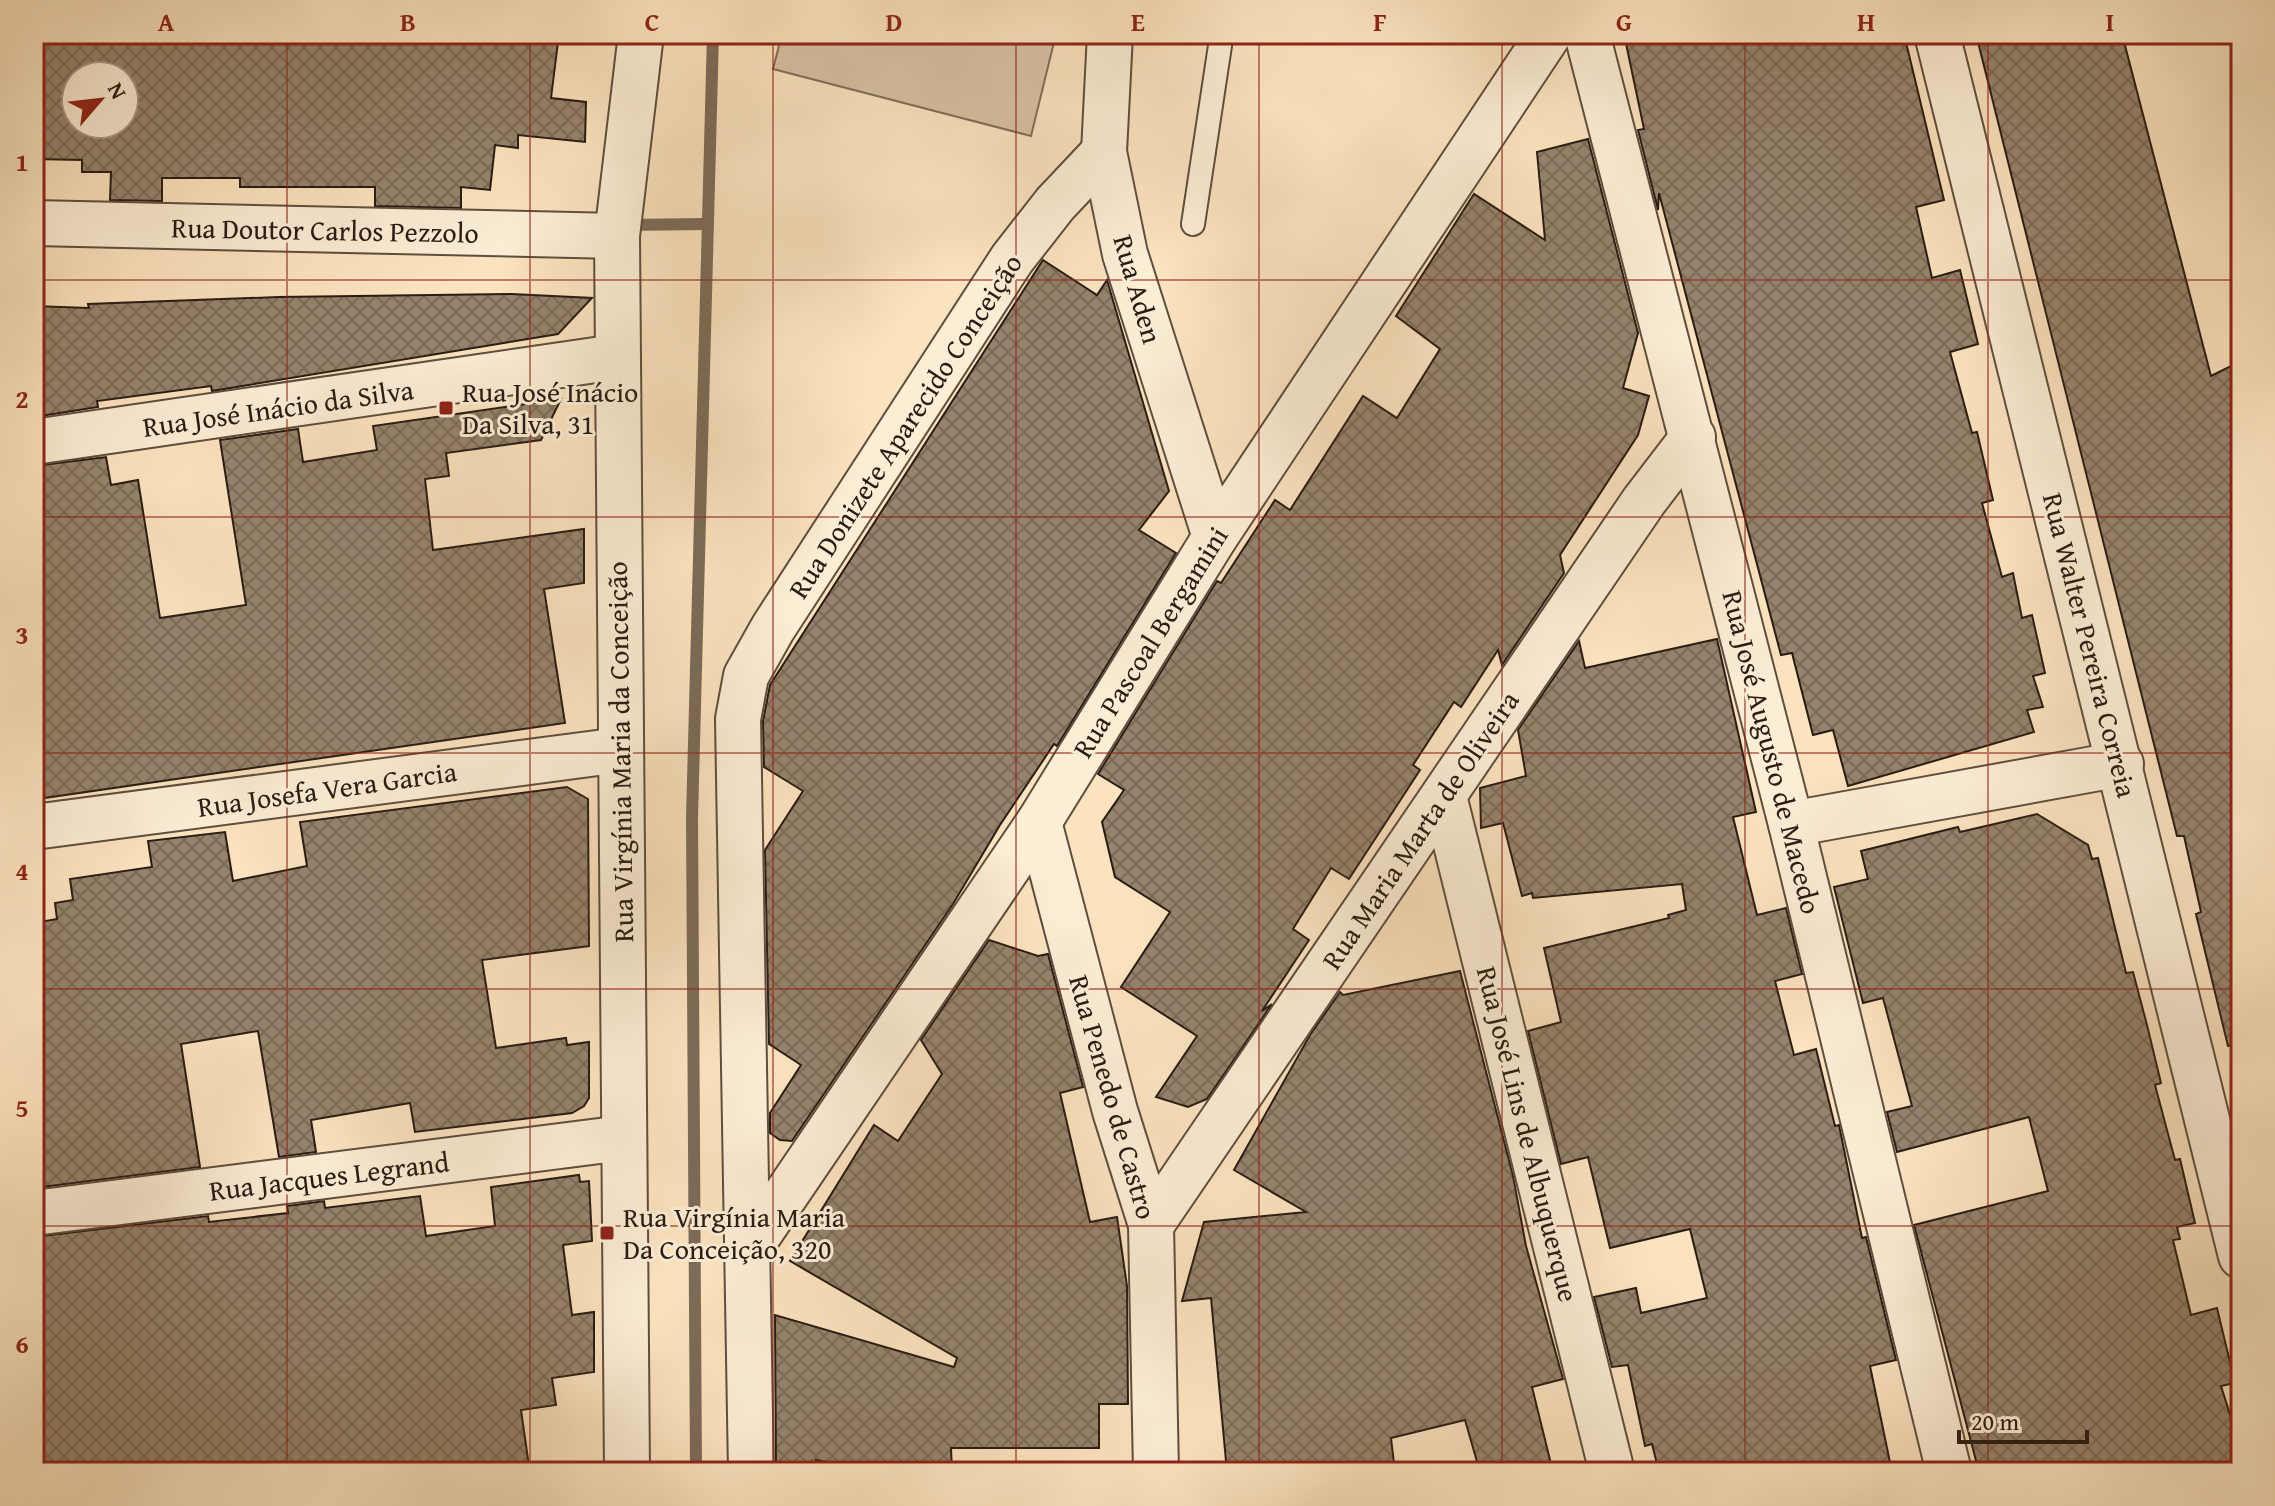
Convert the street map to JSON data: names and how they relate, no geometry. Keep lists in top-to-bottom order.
{
  "streets": {
    "street": [
      "Rua Doutor Carlos Pezzolo",
      "Rua Aden",
      "Rua José Inácio da Silva",
      "Rua Donizete Aparecido Conceição",
      "Rua Pascoal Bergamini",
      "Rua Walter Pereira Correia",
      "Rua Virgínia Maria da Conceição",
      "Rua José Augusto de Macedo",
      "Rua Josefa Vera Garcia",
      "Rua Maria Marta de Oliveira",
      "Rua Penedo de Castro",
      "Rua José Lins de Albuquerque",
      "Rua Jacques Legrand"
    ]
  },
  "crossings": [
    ["Rua Doutor Carlos Pezzolo", "Rua Virgínia Maria da Conceição"],
    ["Rua Aden", "Rua Donizete Aparecido Conceição"],
    ["Rua Aden", "Rua Pascoal Bergamini"],
    ["Rua José Inácio da Silva", "Rua Virgínia Maria da Conceição"],
    ["Rua Donizete Aparecido Conceição", "Rua Pascoal Bergamini"],
    ["Rua Pascoal Bergamini", "Rua Penedo de Castro"],
    ["Rua Virgínia Maria da Conceição", "Rua Josefa Vera Garcia"],
    ["Rua Virgínia Maria da Conceição", "Rua Jacques Legrand"],
    ["Rua José Augusto de Macedo", "Rua Maria Marta de Oliveira"],
    ["Rua Maria Marta de Oliveira", "Rua Penedo de Castro"],
    ["Rua Maria Marta de Oliveira", "Rua José Lins de Albuquerque"]
  ],
  "places": {
    "transit": ["Rua José Inácio Da Silva, 31", "Rua Virgínia Maria Da Conceição, 320"]
  },
  "scale_bar": "20 m",
  "north": "top right",
  "grid": {
    "columns": [
      "A",
      "B",
      "C",
      "D",
      "E",
      "F",
      "G",
      "H",
      "I"
    ],
    "rows": [
      "1",
      "2",
      "3",
      "4",
      "5",
      "6"
    ]
  }
}
